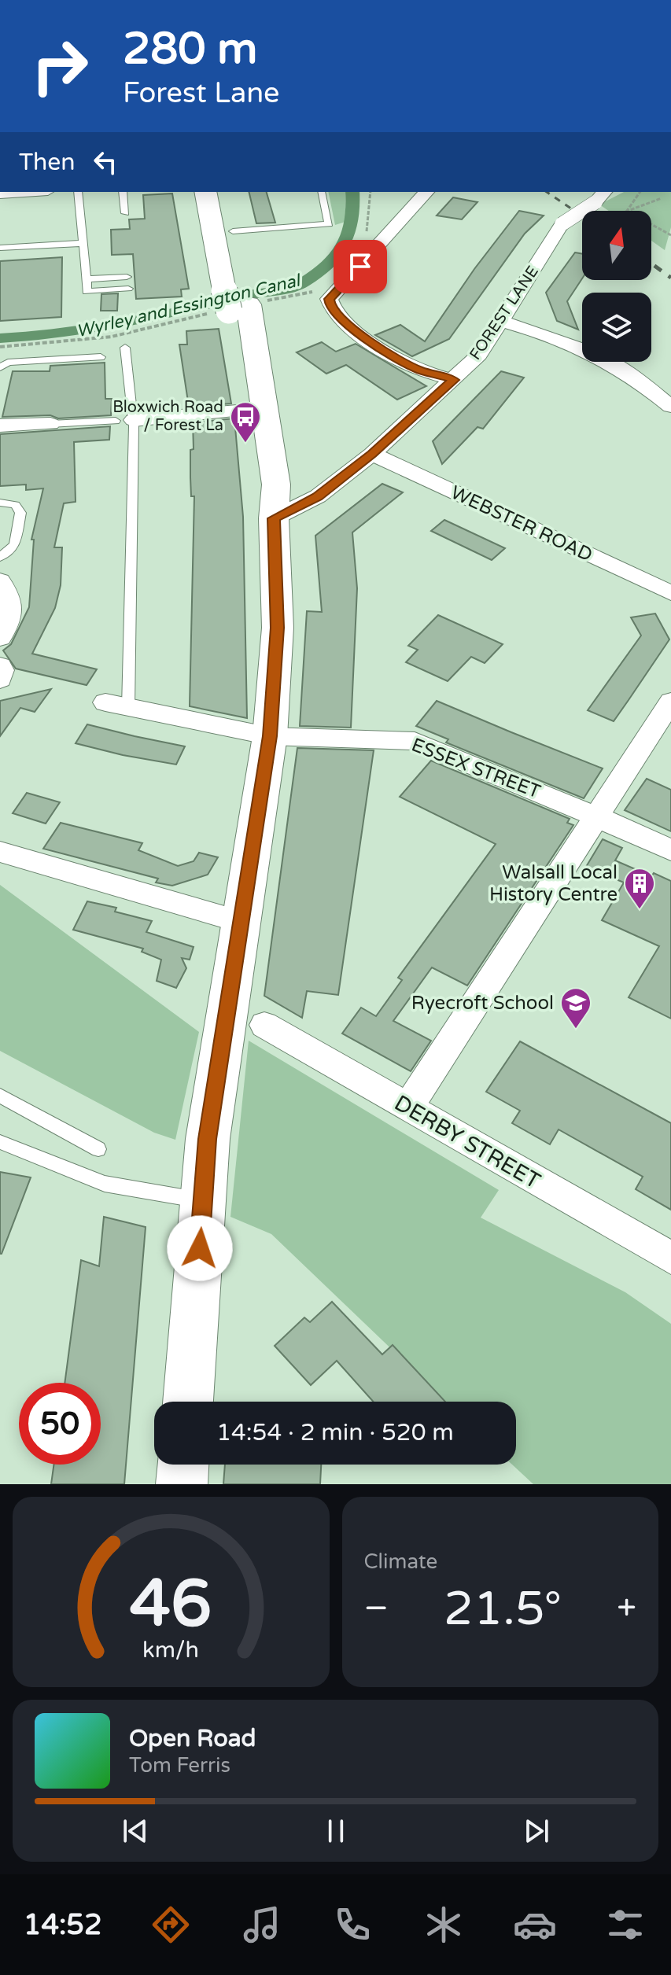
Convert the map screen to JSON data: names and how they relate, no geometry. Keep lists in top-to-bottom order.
{
  "streets": {
    "street": [
      "FOREST LANE",
      "WEBSTER ROAD",
      "ESSEX STREET",
      "DERBY STREET"
    ]
  },
  "crossings": [
    ["FOREST LANE", "WEBSTER ROAD"]
  ],
  "water": ["Wyrley and Essington Canal"],
  "places": {
    "bus stop": ["Bloxwich Road / Forest La"],
    "building": ["Walsall Local History Centre"],
    "school or university": ["Ryecroft School"]
  },
  "north": "top",
  "page": {
    "turn": ["280 m", "Forest Lane"],
    "then": "Then",
    "limit": "50",
    "trip": "14:54 · 2 min · 520 m",
    "tile": "Climate",
    "heat": ["−", "21.5°", "+"],
    "song": ["Open Road", "Tom Ferris"],
    "tabs": "14:52",
    "gauge": ["46", "km/h"]
  }
}
